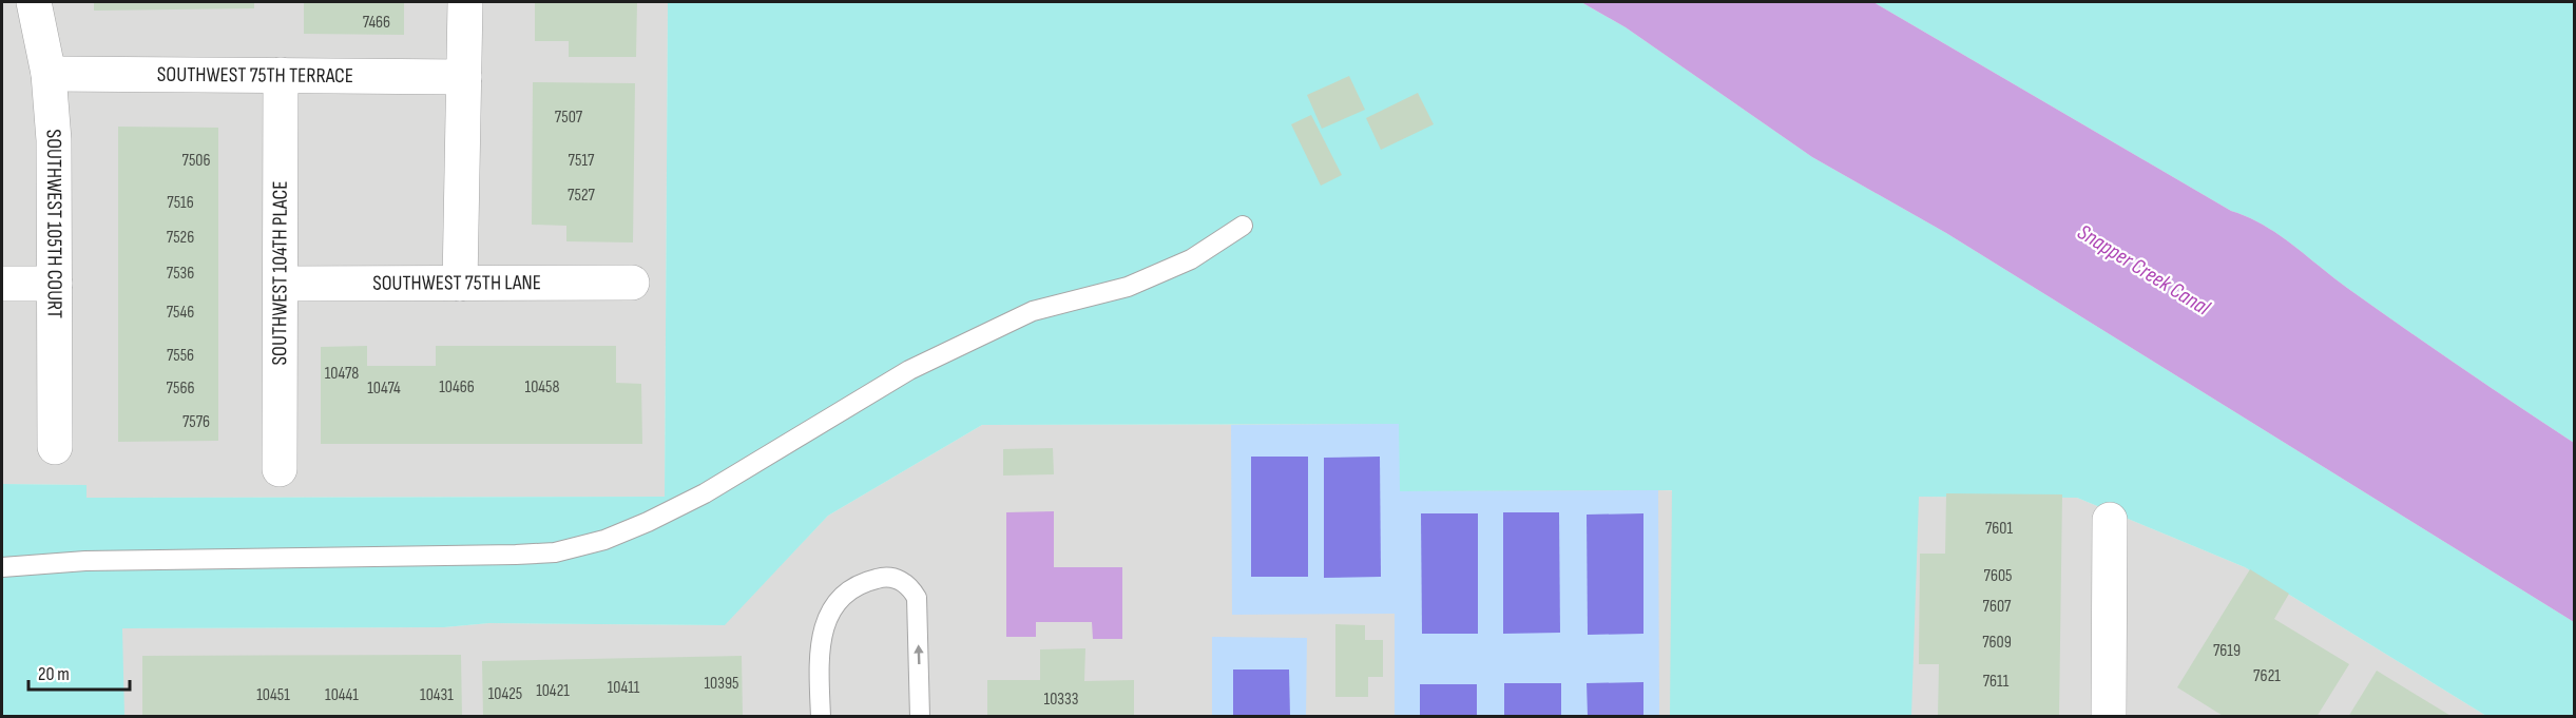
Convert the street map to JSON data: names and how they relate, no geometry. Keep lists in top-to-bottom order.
{
  "streets": {
    "street": [
      "SOUTHWEST 75TH TERRACE",
      "SOUTHWEST 105TH COURT",
      "SOUTHWEST 104TH PLACE",
      "SOUTHWEST 75TH LANE"
    ]
  },
  "crossings": [
    ["SOUTHWEST 75TH TERRACE", "SOUTHWEST 105TH COURT"],
    ["SOUTHWEST 75TH TERRACE", "SOUTHWEST 104TH PLACE"],
    ["SOUTHWEST 104TH PLACE", "SOUTHWEST 75TH LANE"]
  ],
  "water": ["Snapper Creek Canal"],
  "house_numbers": [
    "7466",
    "7507",
    "7506",
    "7517",
    "7527",
    "7516",
    "7526",
    "7536",
    "7546",
    "7556",
    "10478",
    "10466",
    "10458",
    "7566",
    "10474",
    "7576",
    "7601",
    "7605",
    "7607",
    "7609",
    "7619",
    "7621",
    "7611",
    "10395",
    "10411",
    "10421",
    "10425",
    "10451",
    "10441",
    "10431",
    "10333"
  ],
  "scale_bar": "20 m"
}
